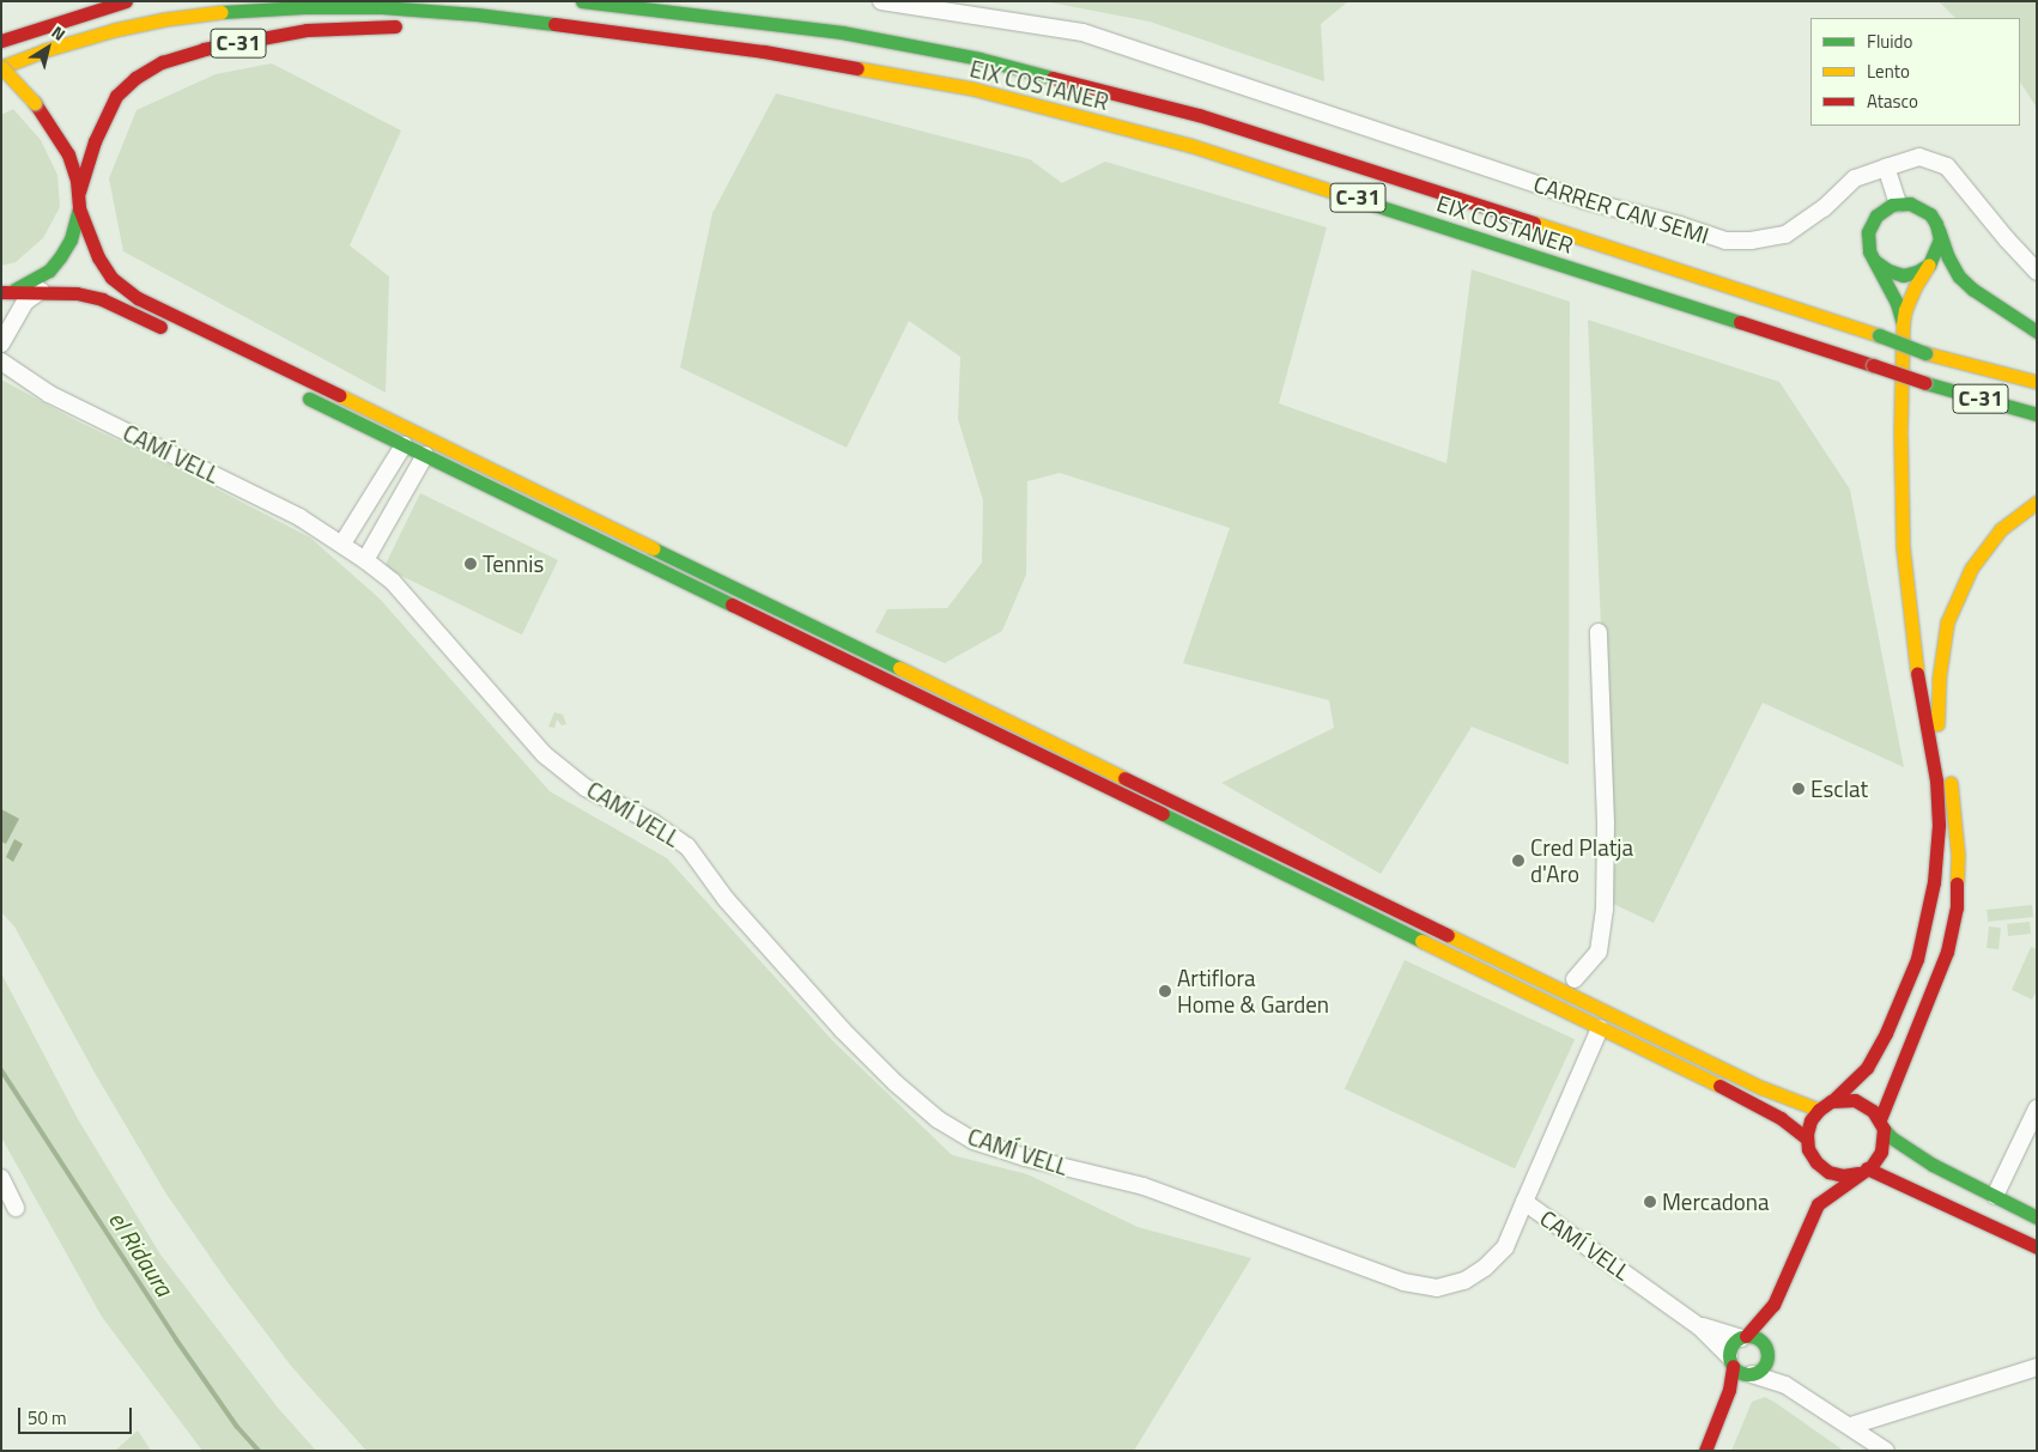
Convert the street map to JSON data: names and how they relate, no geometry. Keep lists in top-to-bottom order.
{
  "streets": {
    "main road": ["C-31", "EIX COSTANER"],
    "street": ["CARRER CAN SEMI", "CAMÍ VELL"]
  },
  "crossings": [
    ["C-31", "EIX COSTANER"]
  ],
  "water": ["el Ridaura"],
  "places": [
    "Tennis",
    "Esclat",
    "Cred Platja d'Aro",
    "Artiflora Home & Garden",
    "Mercadona"
  ],
  "legend": ["Fluido", "Lento", "Atasco"],
  "scale_bar": "50 m",
  "north": "top right"
}
